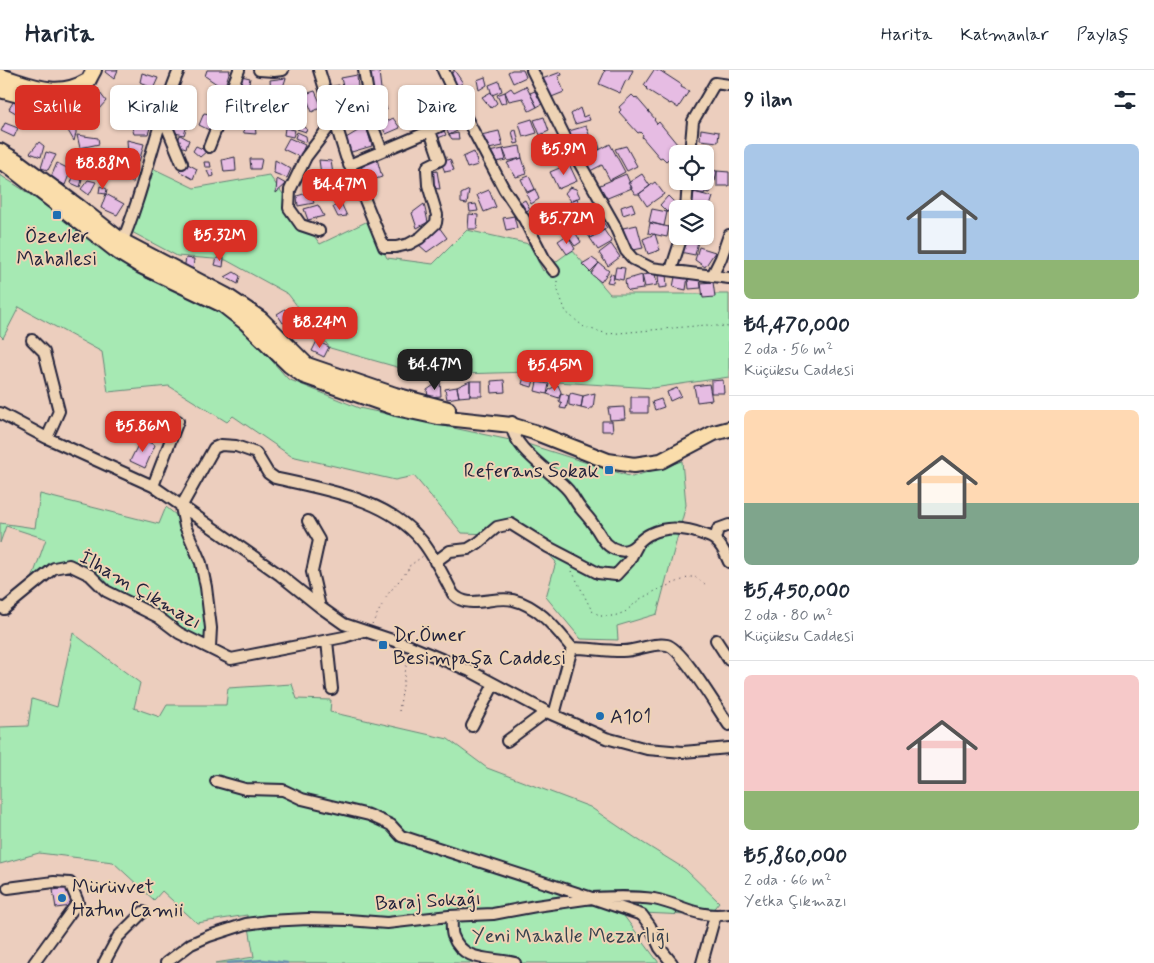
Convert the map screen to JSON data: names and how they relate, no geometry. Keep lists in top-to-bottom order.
{
  "streets": {
    "street": ["İlham Çıkmazı", "Baraj Sokağı"]
  },
  "parks": ["Yeni Mahalle Mezarlıḡı"],
  "places": {
    "transit": ["Özevler Mahallesi", "Referans Sokak", "Dr.Ömer Besimpaşa Caddesi"],
    "other": ["A101", "Mürüvvet Hatun Camii"]
  },
  "page": {
    "header": "Harita",
    "nav": ["Harita", "Katmanlar", "Paylaş"],
    "heading": "9 ilan",
    "chip": [
      "Satılık",
      "Kiralık",
      "Filtreler",
      "Yeni",
      "Daire"
    ],
    "list": [
      {
        "name": "₺4,470,000",
        "note": "2 oda · 56 m² · Küçüksu Caddesi"
      },
      {
        "name": "₺5,450,000",
        "note": "2 oda · 80 m² · Küçüksu Caddesi"
      },
      {
        "name": "₺5,860,000",
        "note": "2 oda · 66 m² · Yetka Çıkmazı"
      }
    ],
    "price": [
      "₺5.9M",
      "₺8.88M",
      "₺4.47M",
      "₺5.72M",
      "₺5.32M",
      "₺8.24M",
      "₺4.47M",
      "₺5.45M",
      "₺5.86M"
    ]
  }
}
